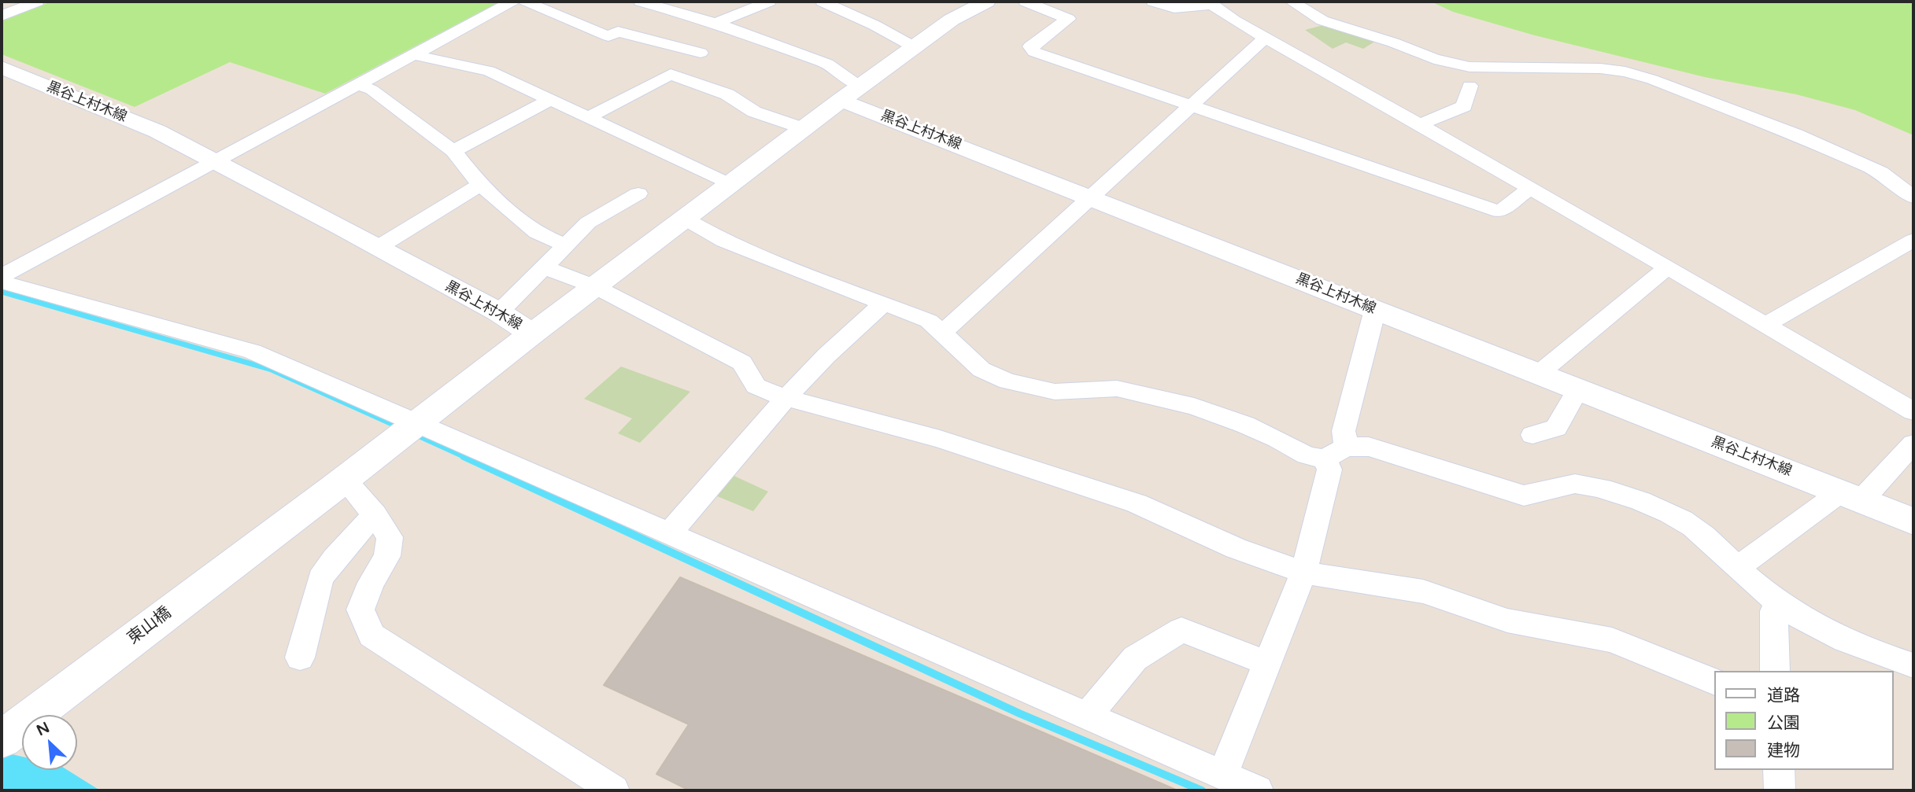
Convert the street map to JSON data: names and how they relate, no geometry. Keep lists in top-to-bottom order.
{
  "streets": {
    "main road": ["黒谷上村木線", "東山橋"]
  },
  "crossings": [
    ["黒谷上村木線", "東山橋"]
  ],
  "legend": ["道路", "公園", "建物"],
  "north": "top left"
}
